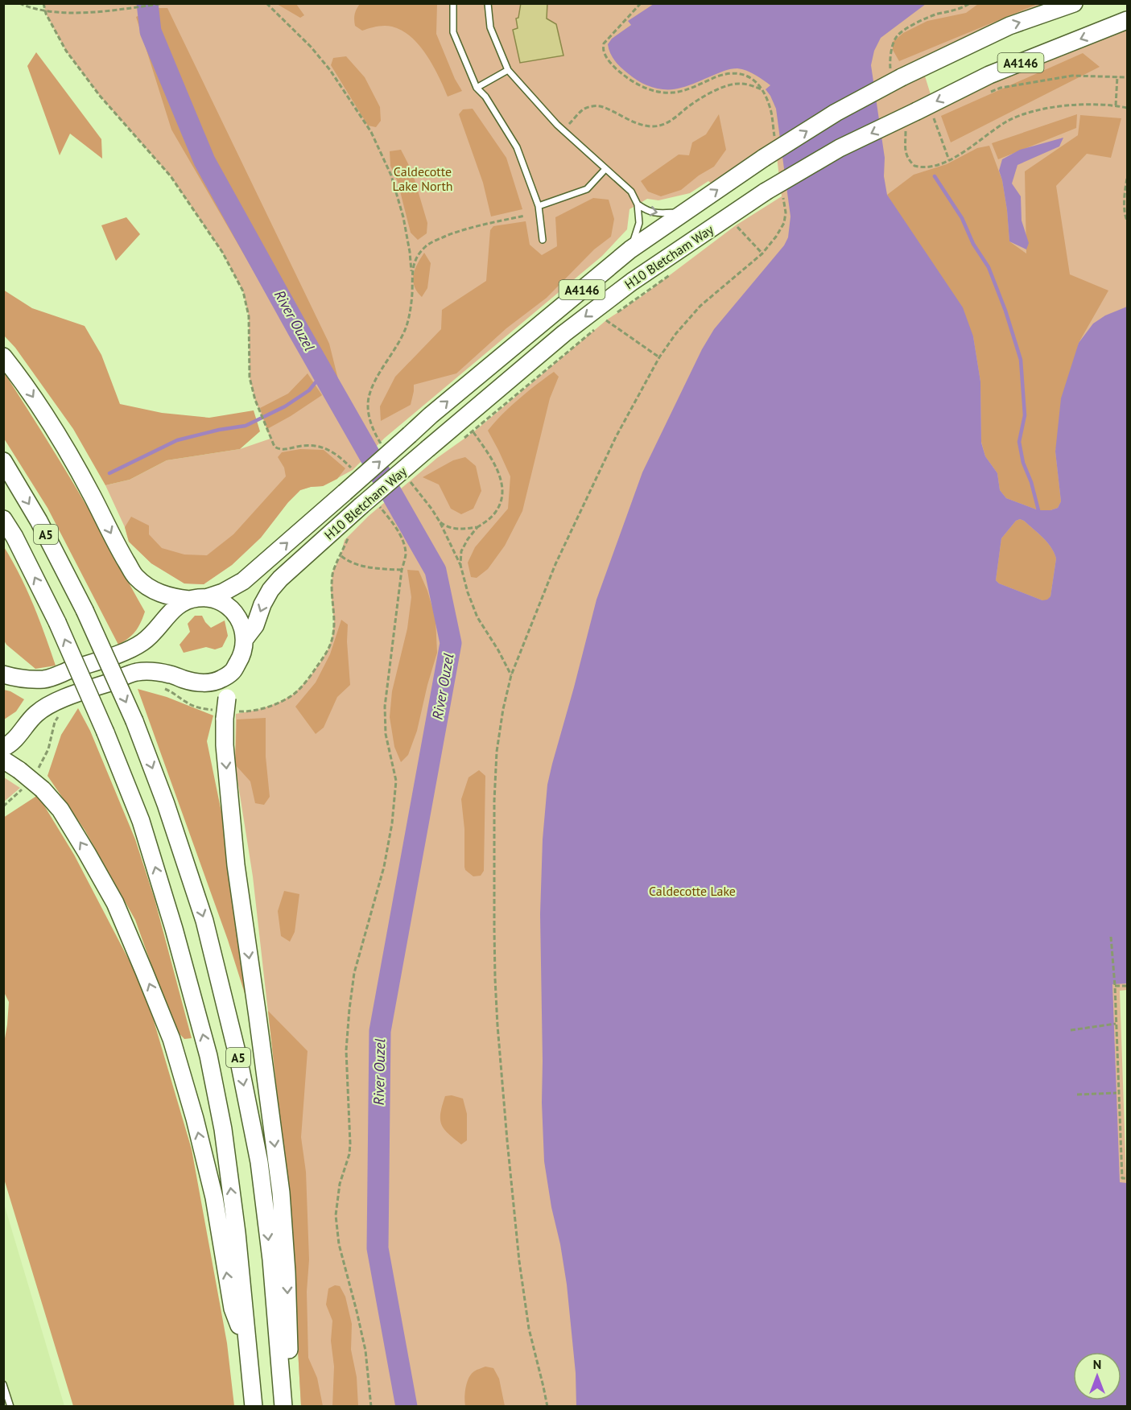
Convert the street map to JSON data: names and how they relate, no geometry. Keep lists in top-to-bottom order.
{
  "streets": {
    "highway": ["A4146", "H10 Bletcham Way", "A5"]
  },
  "water": ["River Ouzel"],
  "parks": ["Caldecotte Lake North", "Caldecotte Lake"],
  "north": "top"
}
